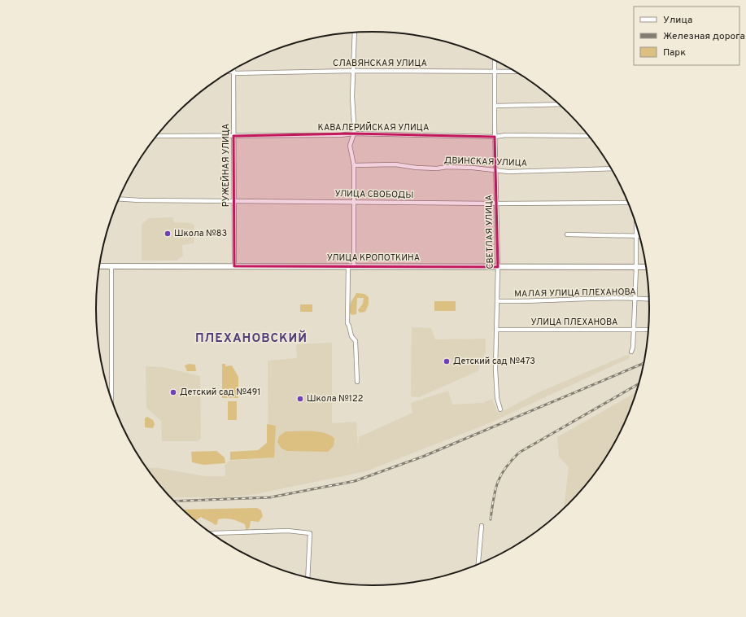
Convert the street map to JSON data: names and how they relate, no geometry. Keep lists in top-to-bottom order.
{
  "streets": {
    "main road": ["УЛИЦА КРОПОТКИНА"],
    "street": [
      "СЛАВЯНСКАЯ УЛИЦА",
      "КАВАЛЕРИЙСКАЯ УЛИЦА",
      "ДВИНСКАЯ УЛИЦА",
      "РУЖЕЙНАЯ УЛИЦА",
      "УЛИЦА СВОБОДЫ",
      "СВЕТЛАЯ УЛИЦА",
      "МАЛАЯ УЛИЦА ПЛЕХАНОВА",
      "УЛИЦА ПЛЕХАНОВА"
    ]
  },
  "crossings": [
    ["СЛАВЯНСКАЯ УЛИЦА", "РУЖЕЙНАЯ УЛИЦА"],
    ["СЛАВЯНСКАЯ УЛИЦА", "СВЕТЛАЯ УЛИЦА"],
    ["КАВАЛЕРИЙСКАЯ УЛИЦА", "РУЖЕЙНАЯ УЛИЦА"],
    ["КАВАЛЕРИЙСКАЯ УЛИЦА", "СВЕТЛАЯ УЛИЦА"],
    ["ДВИНСКАЯ УЛИЦА", "СВЕТЛАЯ УЛИЦА"],
    ["РУЖЕЙНАЯ УЛИЦА", "УЛИЦА СВОБОДЫ"],
    ["РУЖЕЙНАЯ УЛИЦА", "УЛИЦА КРОПОТКИНА"],
    ["УЛИЦА СВОБОДЫ", "СВЕТЛАЯ УЛИЦА"],
    ["СВЕТЛАЯ УЛИЦА", "УЛИЦА КРОПОТКИНА"],
    ["СВЕТЛАЯ УЛИЦА", "МАЛАЯ УЛИЦА ПЛЕХАНОВА"],
    ["СВЕТЛАЯ УЛИЦА", "УЛИЦА ПЛЕХАНОВА"]
  ],
  "districts": ["ПЛЕХАНОВСКИЙ"],
  "places": [
    "Школа №83",
    "Детский сад №473",
    "Детский сад №491",
    "Школа №122"
  ],
  "legend": ["Улица", "Железная дорога", "Парк"]
}
